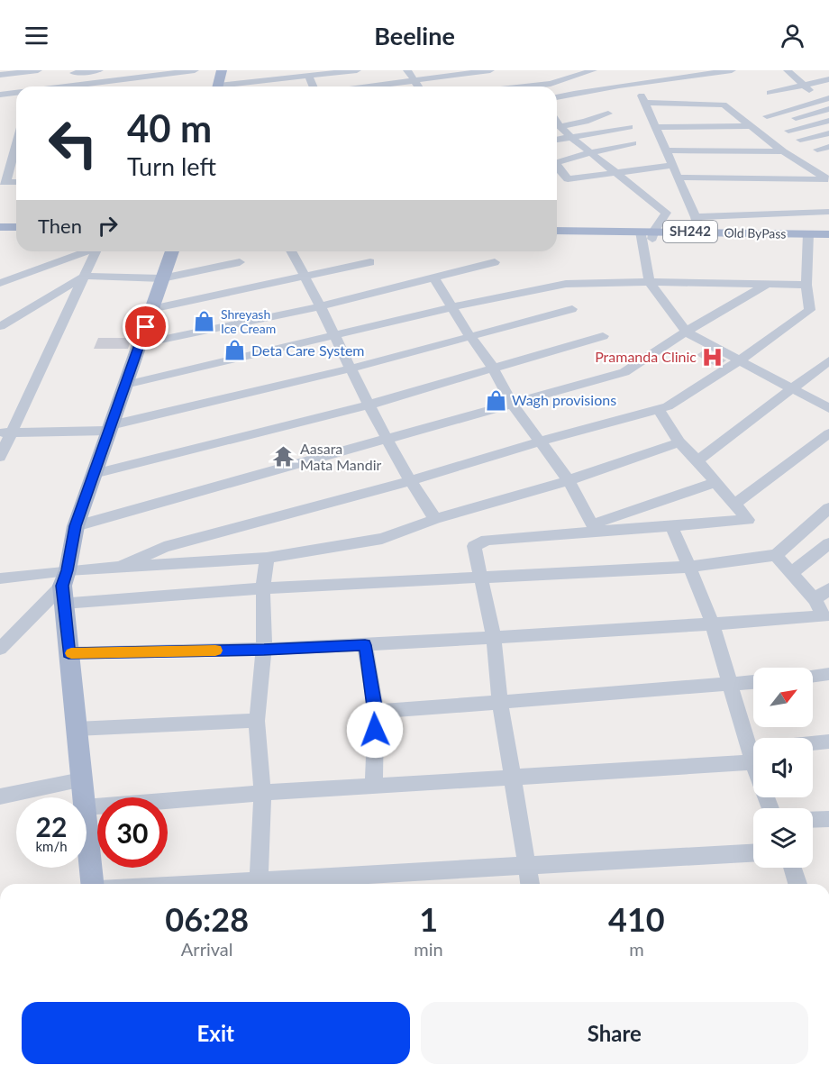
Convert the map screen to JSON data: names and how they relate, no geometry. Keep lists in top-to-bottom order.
{
  "streets": {
    "main road": ["SH242", "Old ByPass"]
  },
  "places": {
    "shop": ["Shreyash Ice Cream", "Deta Care System", "Wagh provisions"],
    "hospital": ["Pramanda Clinic"],
    "temple": ["Aasara Mata Mandir"]
  },
  "north": "top right",
  "page": {
    "header": "Beeline",
    "turn": ["40 m", "Turn left"],
    "then": "Then",
    "speed": "22 km/h",
    "limit": "30",
    "eta": [
      "06:28",
      "Arrival",
      "1",
      "min",
      "410",
      "m"
    ],
    "buttons": ["Exit", "Share"]
  }
}
